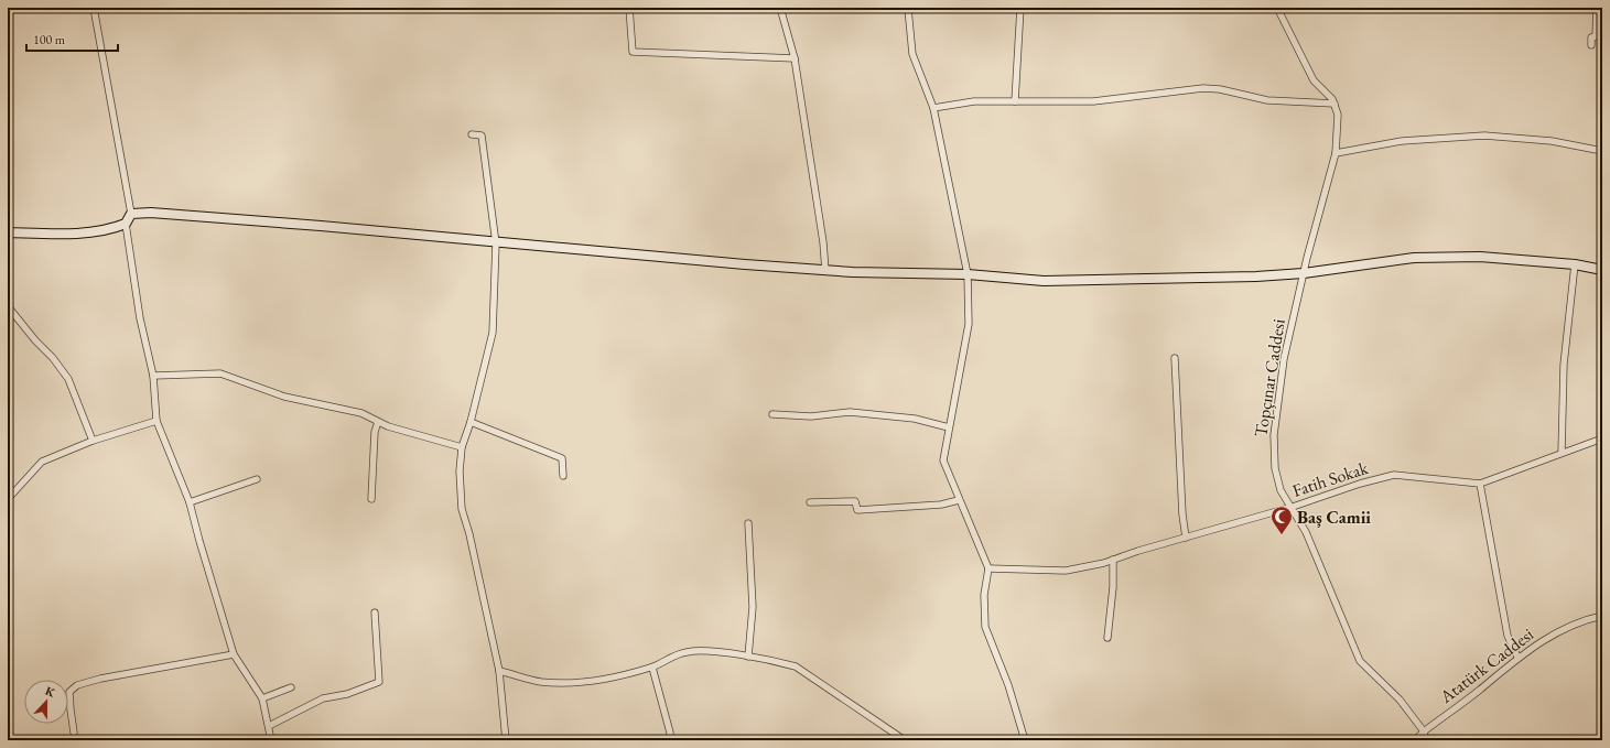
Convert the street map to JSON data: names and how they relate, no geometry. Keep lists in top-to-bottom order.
{
  "streets": {
    "street": ["Topçınar Caddesi", "Fatih Sokak", "Atatürk Caddesi"]
  },
  "crossings": [
    ["Topçınar Caddesi", "Fatih Sokak"],
    ["Topçınar Caddesi", "Atatürk Caddesi"]
  ],
  "places": {
    "mosque": ["Baş Camii"]
  },
  "scale_bar": "100 m",
  "north": "top"
}
